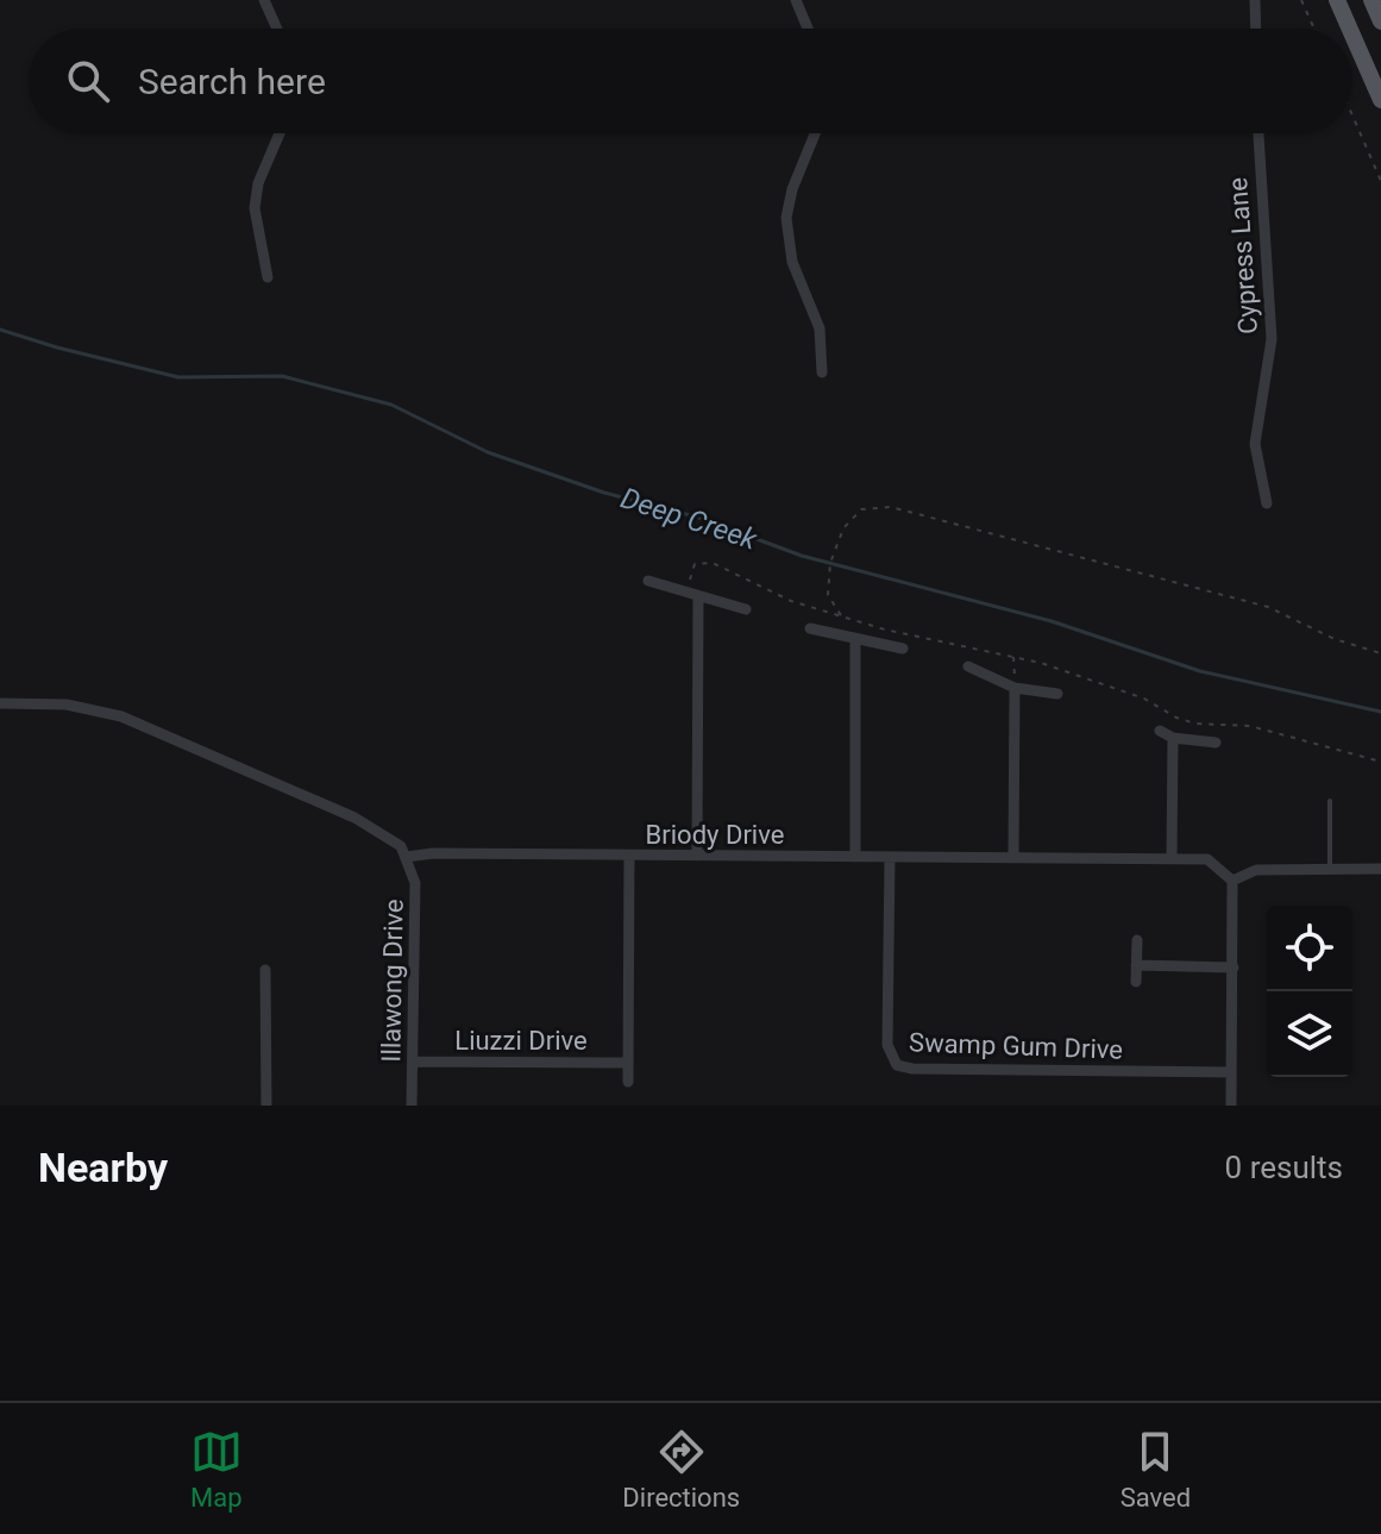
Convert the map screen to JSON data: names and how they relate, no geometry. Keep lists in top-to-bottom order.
{
  "streets": {
    "street": [
      "Cypress Lane",
      "Briody Drive",
      "Illawong Drive",
      "Liuzzi Drive",
      "Swamp Gum Drive"
    ]
  },
  "crossings": [
    ["Briody Drive", "Illawong Drive"],
    ["Briody Drive", "Swamp Gum Drive"],
    ["Illawong Drive", "Liuzzi Drive"]
  ],
  "water": ["Deep Creek"],
  "page": {
    "search": "Search here",
    "heading": ["Nearby", "0 results"],
    "nav": ["Map", "Directions", "Saved"]
  }
}
